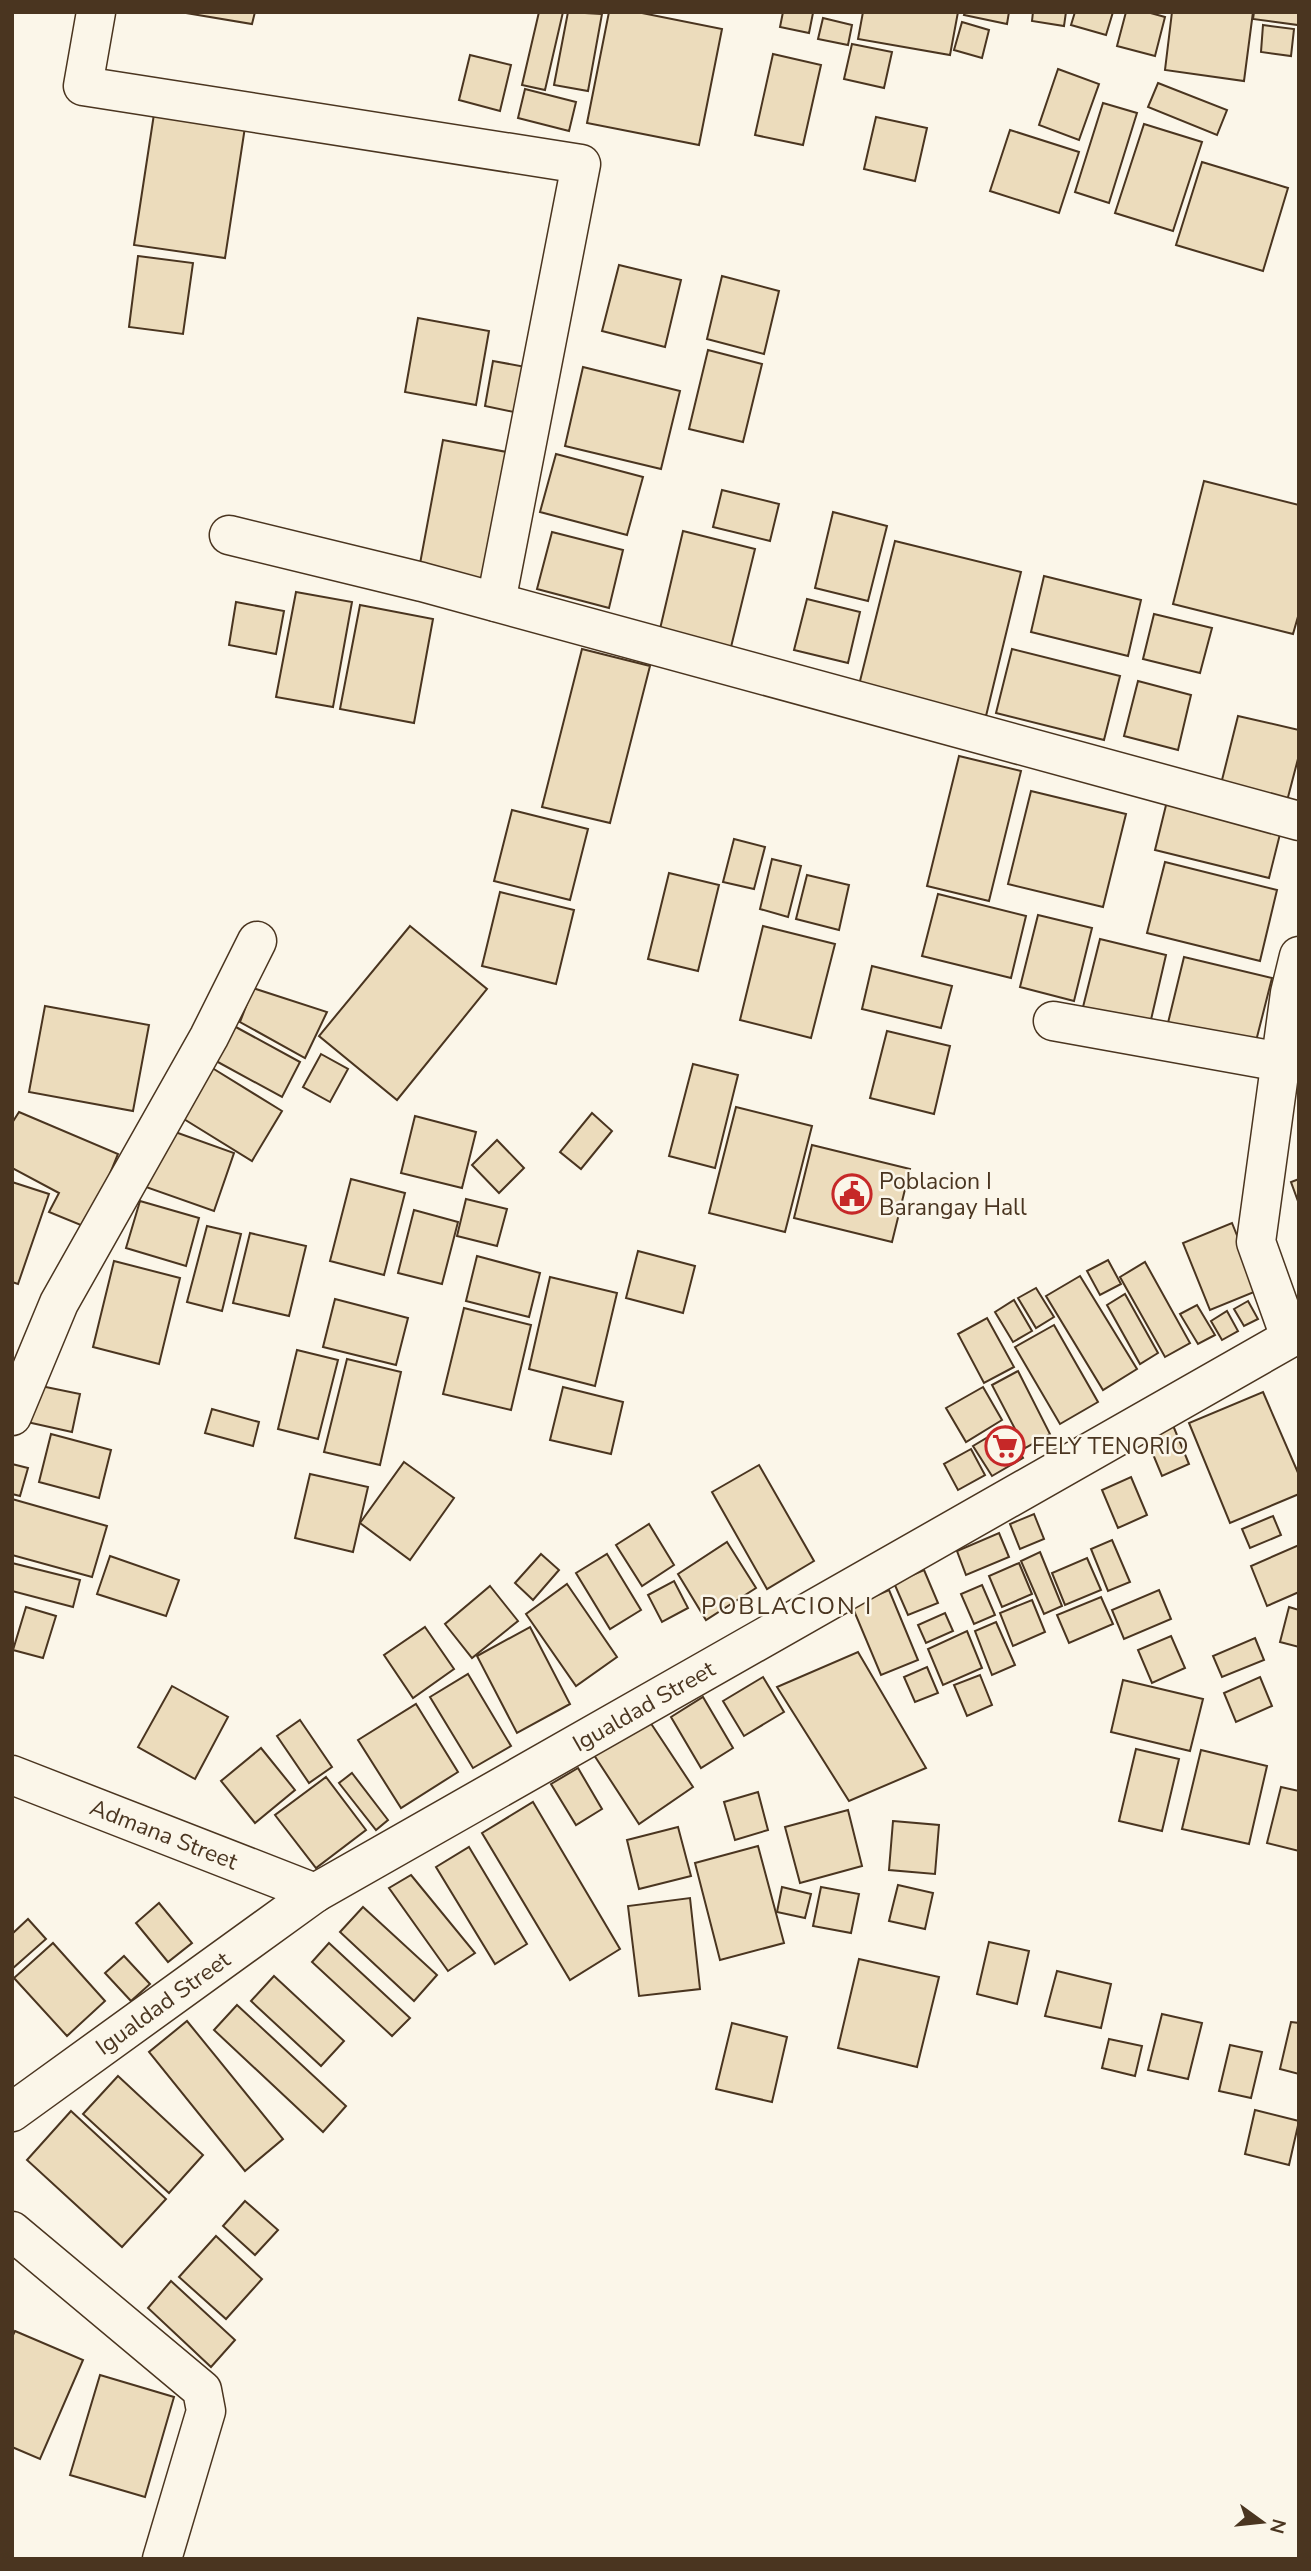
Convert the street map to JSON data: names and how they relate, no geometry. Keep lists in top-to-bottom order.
{
  "streets": {
    "street": ["Igualdad Street", "Admana Street"]
  },
  "crossings": [
    ["Igualdad Street", "Admana Street"]
  ],
  "districts": ["POBLACION I"],
  "places": {
    "public building": ["Poblacion I Barangay Hall"],
    "supermarket": ["FELY TENORIO"]
  },
  "north": "right"
}
